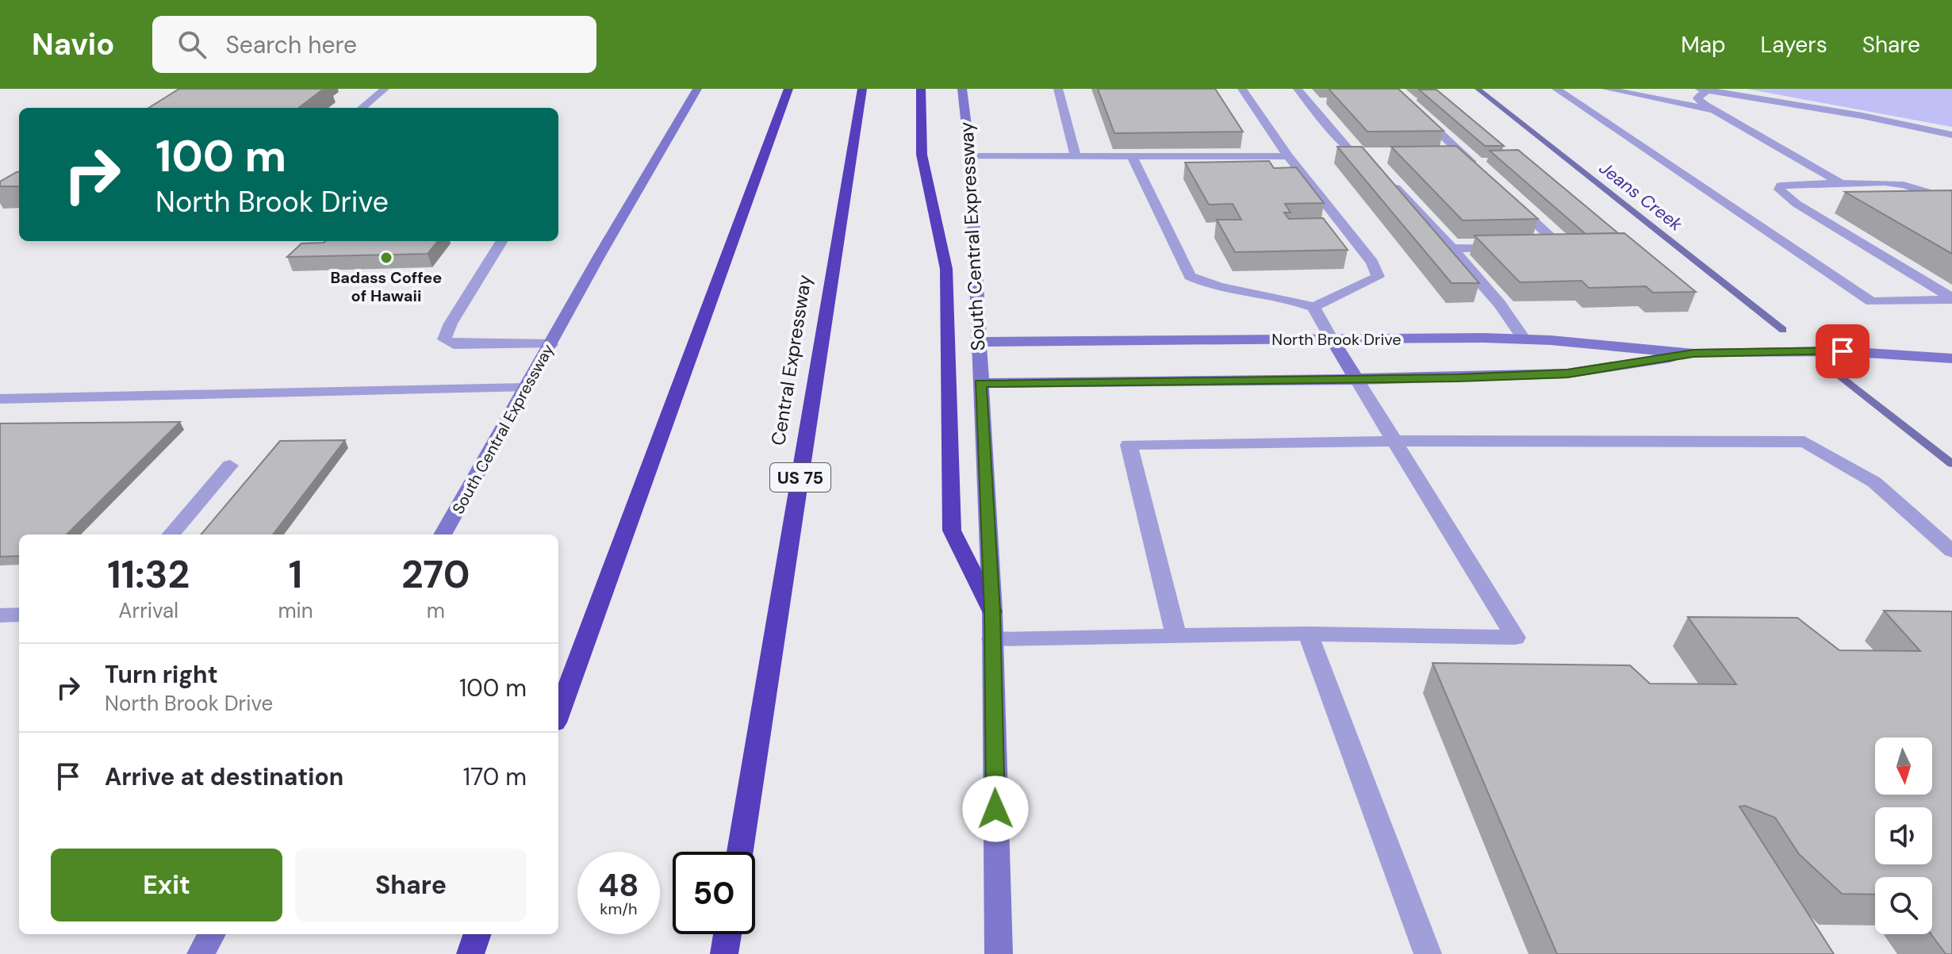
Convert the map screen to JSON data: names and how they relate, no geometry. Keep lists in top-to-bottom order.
{
  "streets": {
    "highway": ["Central Expressway", "US 75"],
    "main road": ["South Central Expressway", "North Brook Drive"]
  },
  "crossings": [
    ["South Central Expressway", "North Brook Drive"]
  ],
  "water": ["Jeans Creek"],
  "places": ["Badass Coffee of Hawaii"],
  "north": "bottom",
  "page": {
    "header": "Navio",
    "search": "Search here",
    "nav": ["Map", "Layers", "Share"],
    "turn": ["100 m", "North Brook Drive"],
    "eta": [
      "11:32",
      "Arrival",
      "1",
      "min",
      "270",
      "m"
    ],
    "list": [
      {
        "name": "Turn right",
        "note": "North Brook Drive",
        "value": "100 m"
      },
      {
        "name": "Arrive at destination",
        "value": "170 m"
      }
    ],
    "buttons": ["Exit", "Share"],
    "speed": "48 km/h",
    "limit": "50"
  }
}
